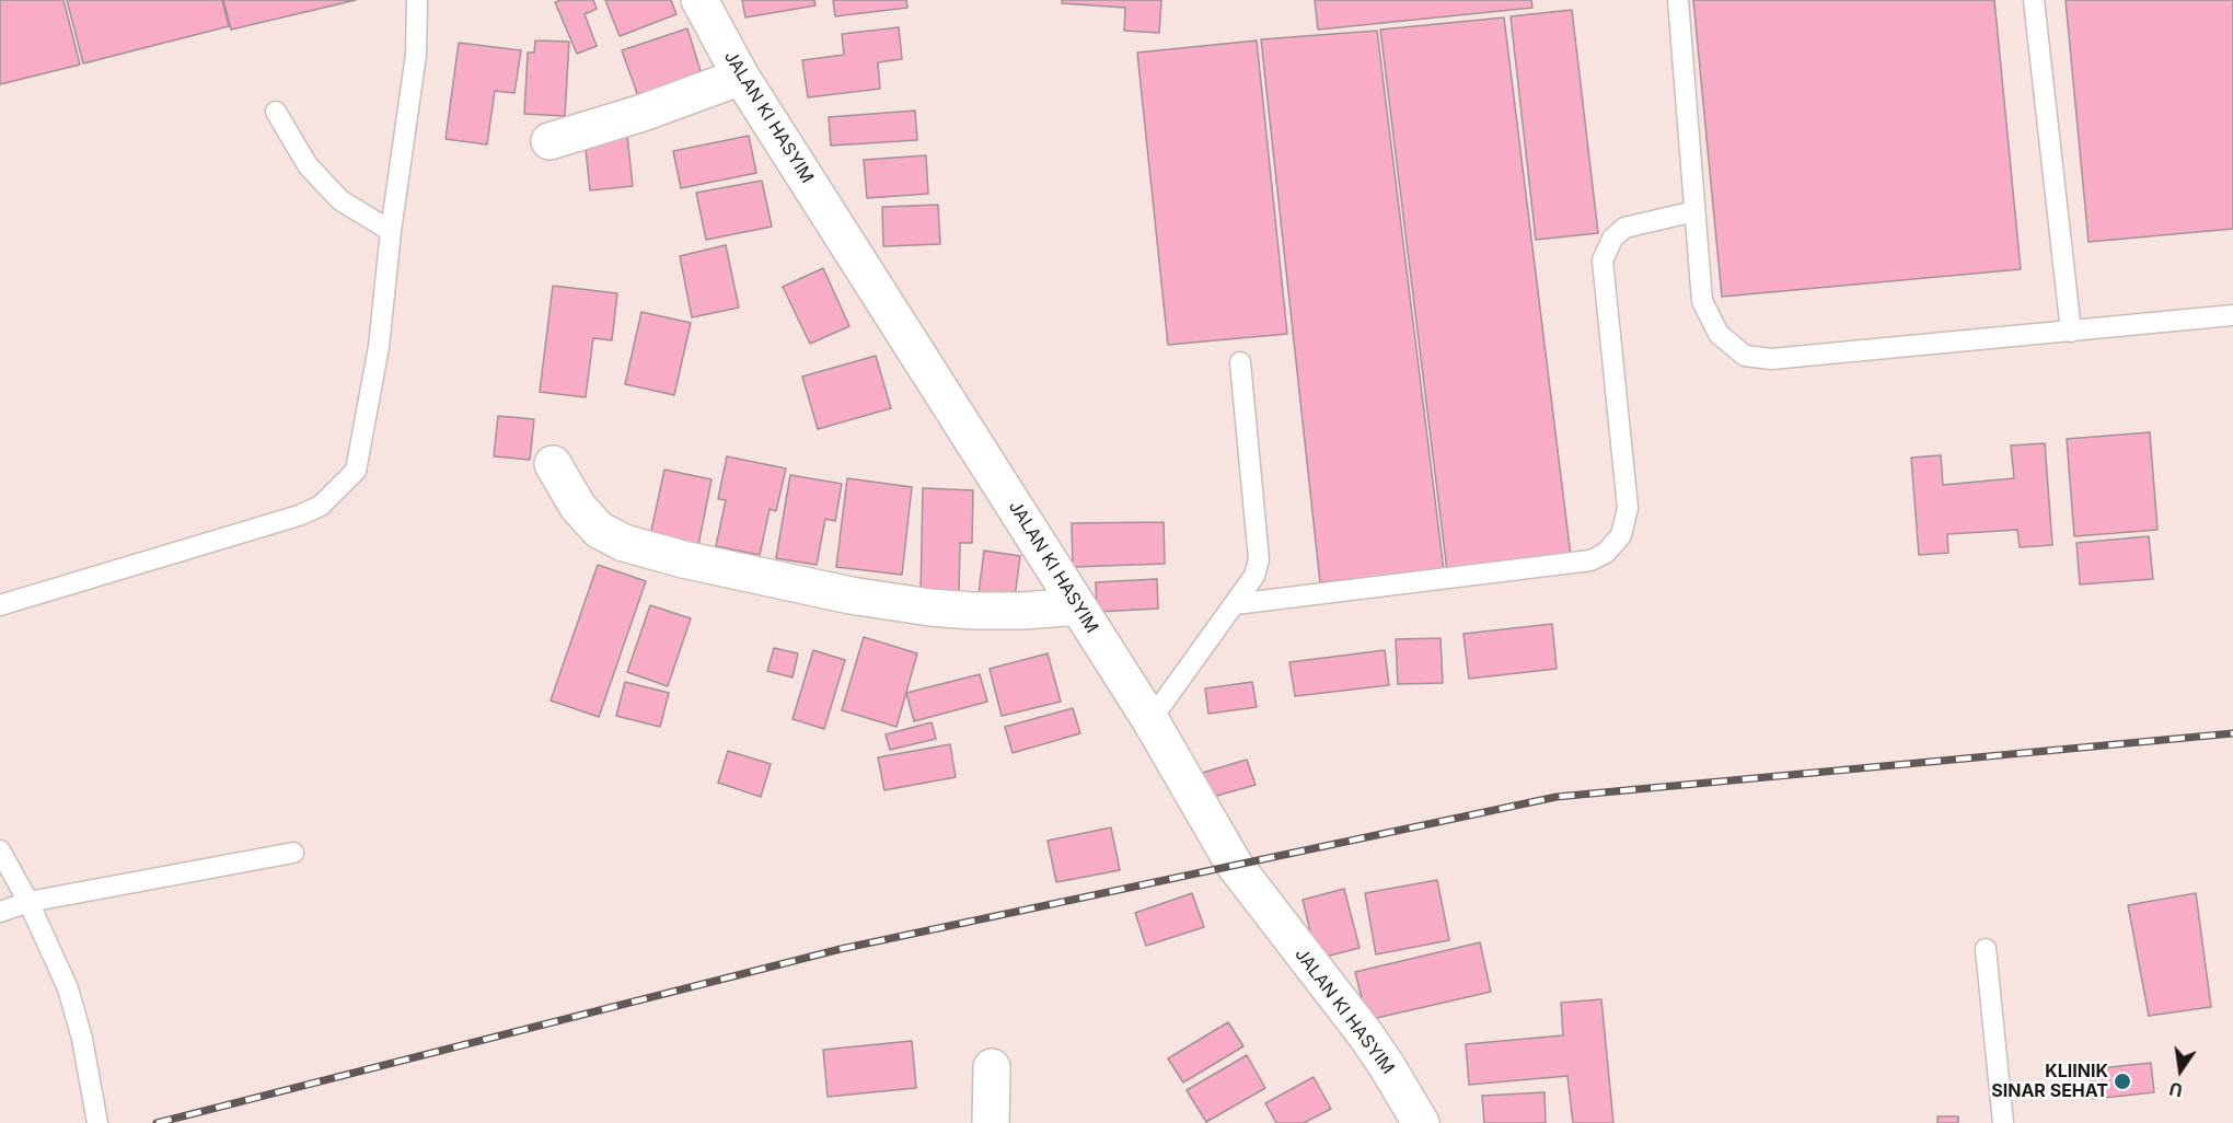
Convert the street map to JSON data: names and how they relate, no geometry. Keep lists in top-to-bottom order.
{
  "streets": {
    "street": ["JALAN KI HASYIM"]
  },
  "places": ["KLIINIK SINAR SEHAT"],
  "north": "bottom"
}
